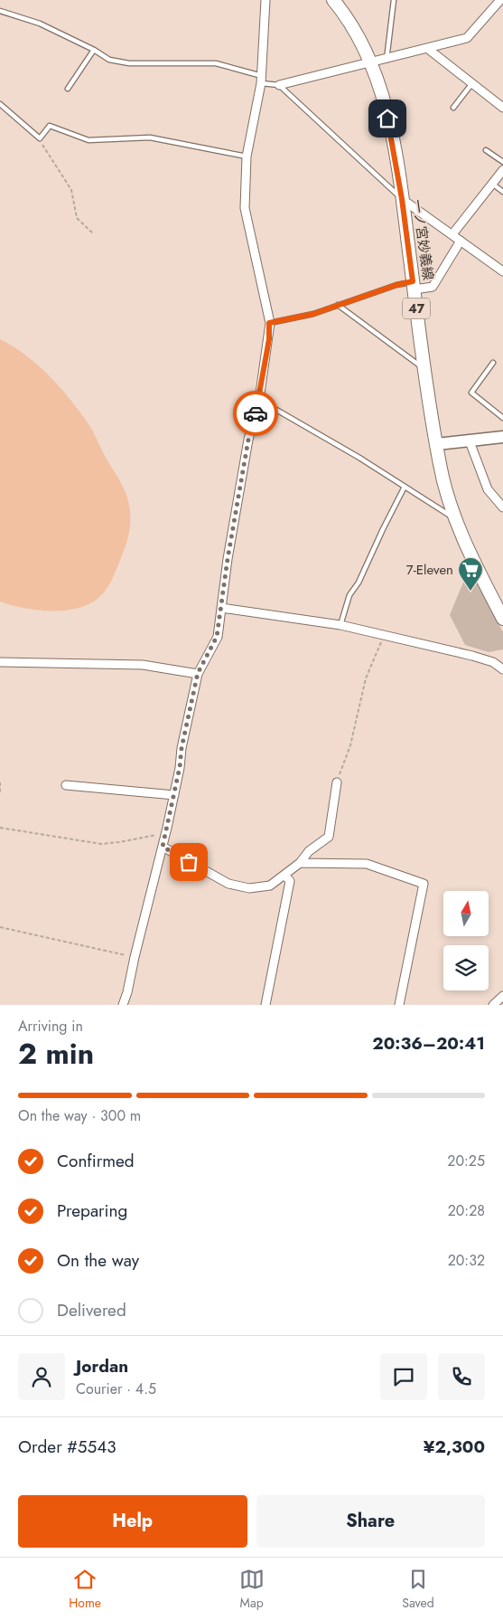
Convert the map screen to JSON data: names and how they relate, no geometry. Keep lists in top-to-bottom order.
{
  "streets": {
    "main road": ["一ノ宮妙義線", "47"]
  },
  "places": {
    "supermarket": ["7-Eleven"]
  },
  "north": "top",
  "page": {
    "heading": ["2 min", "Arriving in", "20:36–20:41"],
    "panel": [
      "Jordan",
      "Courier · 4.5",
      "Order #5543",
      "¥2,300"
    ],
    "bar": "On the way · 300 m",
    "list": [
      ["Confirmed", "20:25"],
      ["Preparing", "20:28"],
      ["On the way", "20:32"],
      "Delivered"
    ],
    "buttons": ["Help", "Share"],
    "tabs": ["Home", "Map", "Saved"]
  }
}
